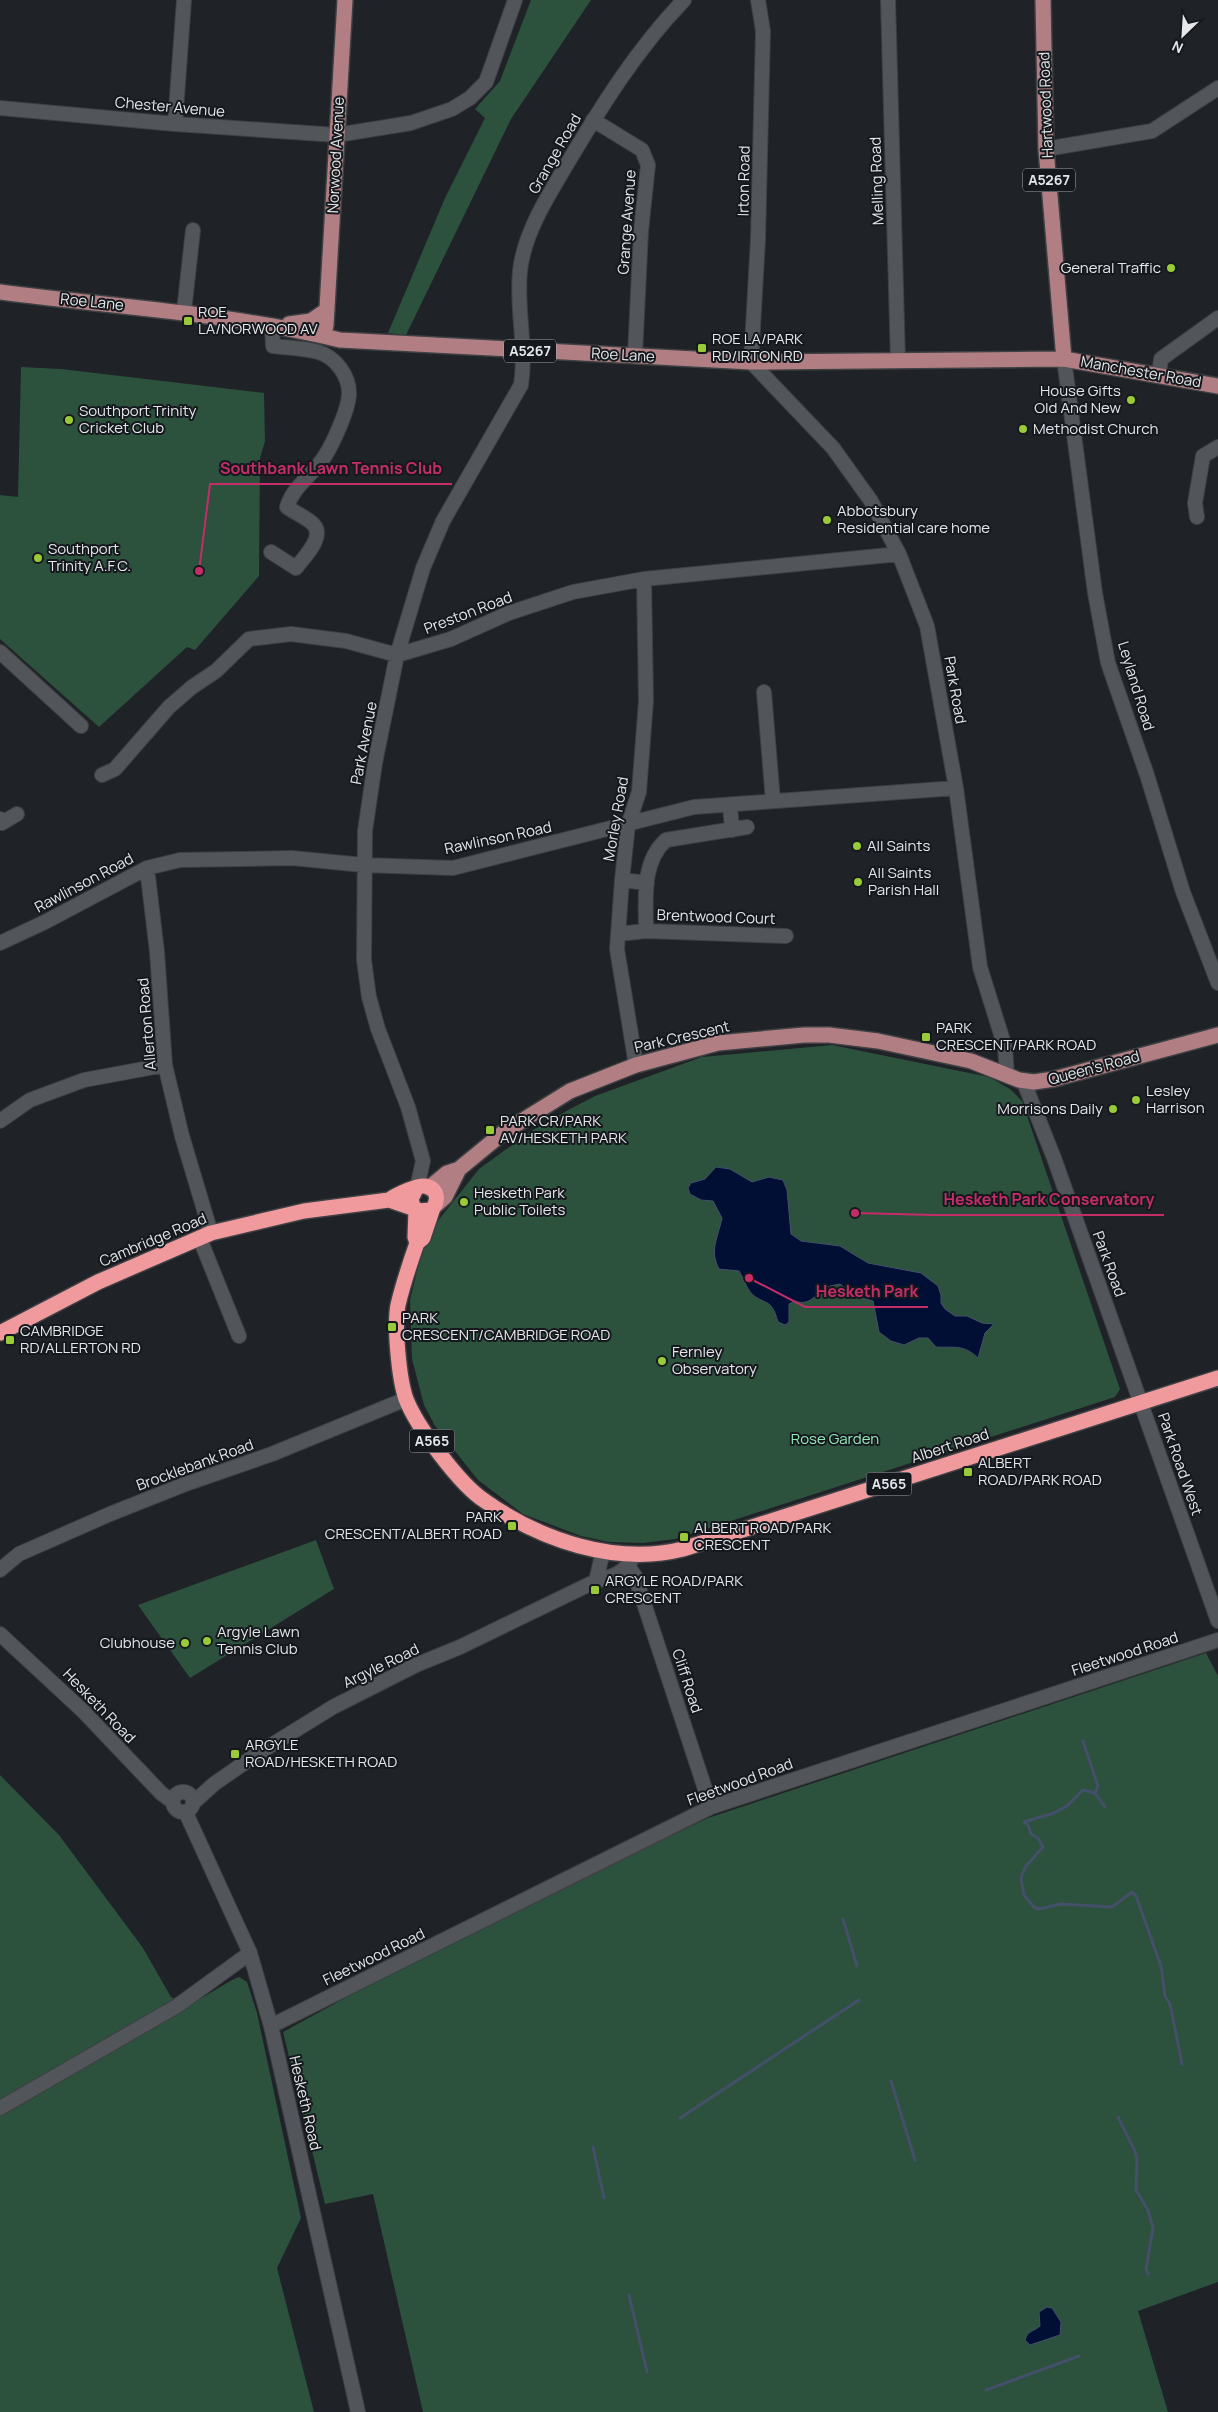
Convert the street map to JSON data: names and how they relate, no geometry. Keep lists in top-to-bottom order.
{
  "streets": {
    "highway": [
      "Park Crescent",
      "Cambridge Road",
      "A565",
      "Albert Road"
    ],
    "main road": [
      "Hartwood Road",
      "Norwood Avenue",
      "A5267",
      "Roe Lane",
      "Manchester Road",
      "Queen's Road"
    ],
    "street": [
      "Chester Avenue",
      "Grange Road",
      "Irton Road",
      "Melling Road",
      "Grange Avenue",
      "Preston Road",
      "Leyland Road",
      "Park Road",
      "Park Avenue",
      "Morley Road",
      "Rawlinson Road",
      "Brentwood Court",
      "Allerton Road",
      "Park Road West",
      "Brocklebank Road",
      "Fleetwood Road",
      "Argyle Road",
      "Cliff Road",
      "Hesketh Road"
    ]
  },
  "crossings": [
    ["Hartwood Road", "Roe Lane"],
    ["Hartwood Road", "Manchester Road"],
    ["Hartwood Road", "Leyland Road"],
    ["Chester Avenue", "Norwood Avenue"],
    ["Grange Road", "Grange Avenue"],
    ["Grange Road", "Roe Lane"],
    ["Grange Road", "Park Avenue"],
    ["Norwood Avenue", "Roe Lane"],
    ["Irton Road", "Roe Lane"],
    ["Irton Road", "Park Road"],
    ["Melling Road", "Roe Lane"],
    ["Grange Avenue", "Roe Lane"],
    ["Roe Lane", "Manchester Road"],
    ["Roe Lane", "Leyland Road"],
    ["Roe Lane", "Park Road"],
    ["Roe Lane", "Park Avenue"],
    ["Manchester Road", "Leyland Road"],
    ["Preston Road", "Park Road"],
    ["Preston Road", "Park Avenue"],
    ["Preston Road", "Morley Road"],
    ["Park Road", "Rawlinson Road"],
    ["Park Road", "Queen's Road"],
    ["Park Road", "Albert Road"],
    ["Park Road", "Park Road West"],
    ["Park Avenue", "Rawlinson Road"],
    ["Park Avenue", "Park Crescent"],
    ["Park Avenue", "Cambridge Road"],
    ["Park Avenue", "A565"],
    ["Morley Road", "Rawlinson Road"],
    ["Morley Road", "Brentwood Court"],
    ["Morley Road", "Park Crescent"],
    ["Rawlinson Road", "Allerton Road"],
    ["Allerton Road", "Cambridge Road"],
    ["Park Crescent", "Queen's Road"],
    ["Park Crescent", "Cambridge Road"],
    ["Park Crescent", "A565"],
    ["Park Crescent", "Albert Road"],
    ["Park Crescent", "Brocklebank Road"],
    ["Park Crescent", "Argyle Road"],
    ["Park Crescent", "Cliff Road"],
    ["Cambridge Road", "A565"],
    ["Albert Road", "Park Road West"],
    ["Albert Road", "Argyle Road"],
    ["Albert Road", "Cliff Road"],
    ["Fleetwood Road", "Cliff Road"],
    ["Fleetwood Road", "Hesketh Road"],
    ["Argyle Road", "Cliff Road"],
    ["Argyle Road", "Hesketh Road"]
  ],
  "parks": ["Rose Garden"],
  "places": {
    "other": [
      "General Traffic",
      "House Gifts Old And New",
      "Southport Trinity Cricket Club",
      "Methodist Church",
      "Abbotsbury Residential care home",
      "Southport Trinity A.F.C.",
      "Southbank Lawn Tennis Club",
      "All Saints",
      "All Saints Parish Hall",
      "Lesley Harrison",
      "Morrisons Daily",
      "Hesketh Park Public Toilets",
      "Hesketh Park Conservatory",
      "Hesketh Park",
      "Fernley Observatory",
      "Argyle Lawn Tennis Club",
      "Clubhouse"
    ],
    "transit": [
      "ROE LA/NORWOOD AV",
      "ROE LA/PARK RD/IRTON RD",
      "PARK CRESCENT/PARK ROAD",
      "PARK CR/PARK AV/HESKETH PARK",
      "PARK CRESCENT/CAMBRIDGE ROAD",
      "CAMBRIDGE RD/ALLERTON RD",
      "ALBERT ROAD/PARK ROAD",
      "PARK CRESCENT/ALBERT ROAD",
      "ALBERT ROAD/PARK CRESCENT",
      "ARGYLE ROAD/PARK CRESCENT",
      "ARGYLE ROAD/HESKETH ROAD"
    ]
  },
  "north": "bottom left"
}
